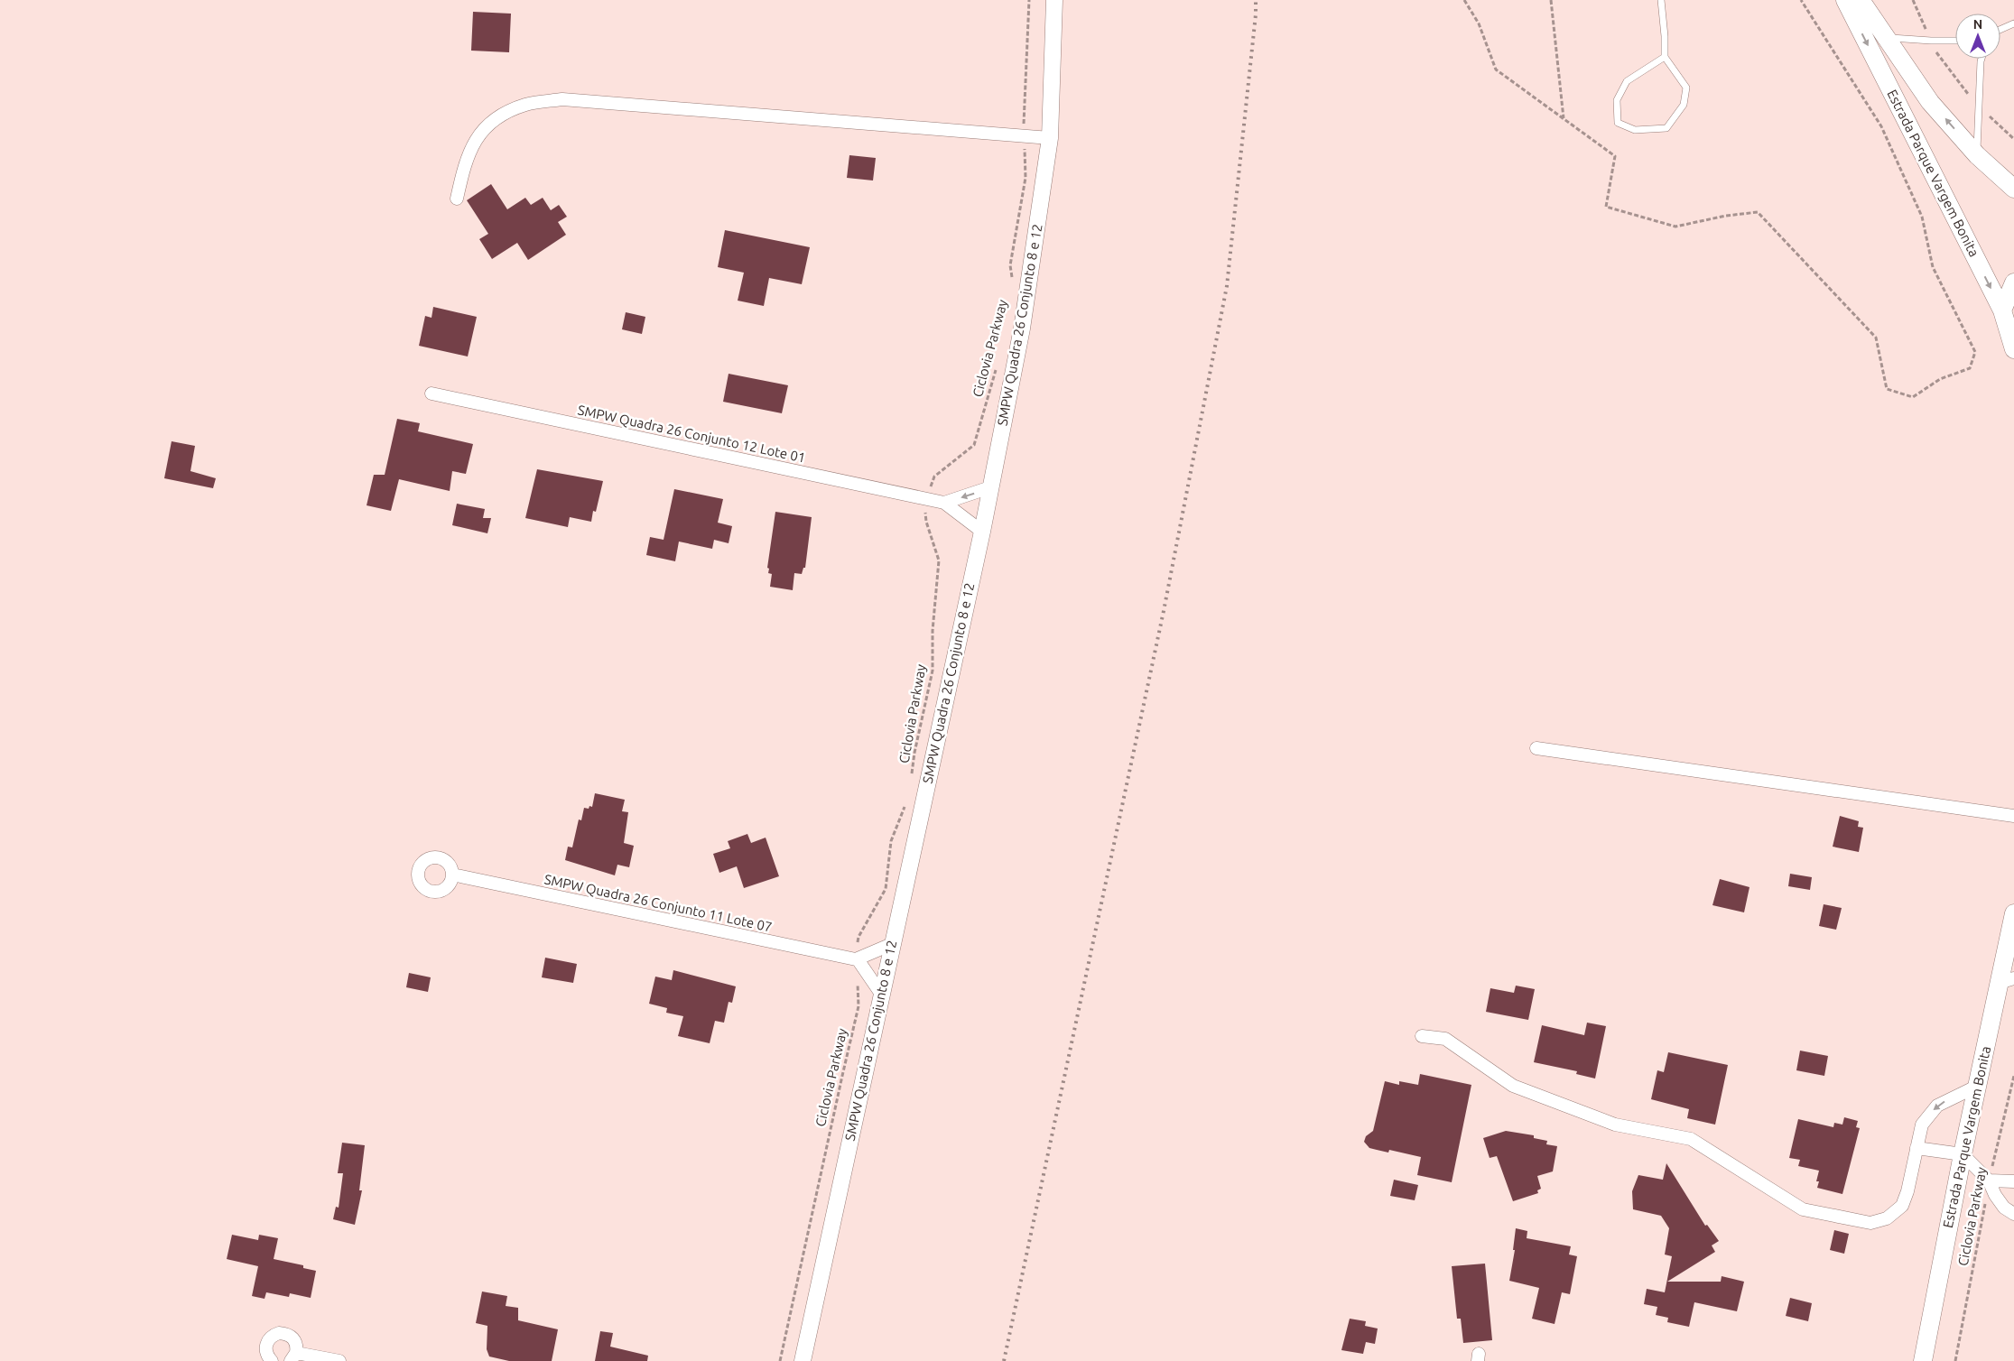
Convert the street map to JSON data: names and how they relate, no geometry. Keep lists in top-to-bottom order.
{
  "streets": {
    "main road": ["Estrada Parque Vargem Bonita"],
    "street": ["SMPW Quadra 26 Conjunto 8 e 12", "SMPW Quadra 26 Conjunto 12 Lote 01", "SMPW Quadra 26 Conjunto 11 Lote 07"],
    "path": ["Ciclovia Parkway"]
  },
  "crossings": [
    ["SMPW Quadra 26 Conjunto 8 e 12", "SMPW Quadra 26 Conjunto 12 Lote 01"],
    ["Ciclovia Parkway", "SMPW Quadra 26 Conjunto 12 Lote 01"],
    ["Ciclovia Parkway", "SMPW Quadra 26 Conjunto 11 Lote 07"]
  ],
  "north": "top"
}
